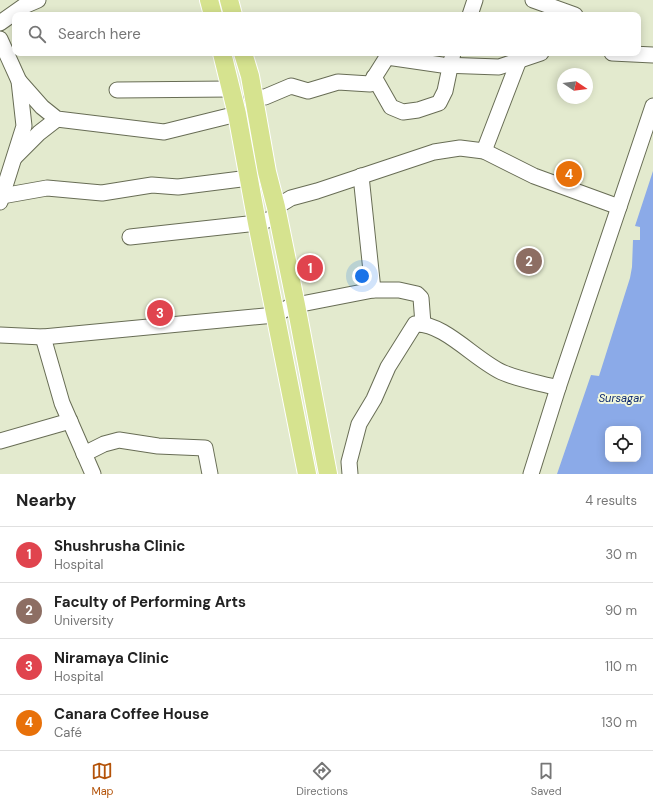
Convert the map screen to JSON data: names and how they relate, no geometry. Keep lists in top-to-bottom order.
{
  "water": ["Sursagar"],
  "north": "right",
  "page": {
    "search": "Search here",
    "pins": [
      "4",
      "2",
      "1",
      "3"
    ],
    "heading": ["Nearby", "4 results"],
    "list": [
      {
        "mark": "1",
        "name": "Shushrusha Clinic",
        "note": "Hospital",
        "value": "30 m"
      },
      {
        "mark": "2",
        "name": "Faculty of Performing Arts",
        "note": "University",
        "value": "90 m"
      },
      {
        "mark": "3",
        "name": "Niramaya Clinic",
        "note": "Hospital",
        "value": "110 m"
      },
      {
        "mark": "4",
        "name": "Canara Coffee House",
        "note": "Café",
        "value": "130 m"
      }
    ],
    "nav": ["Map", "Directions", "Saved"]
  }
}
